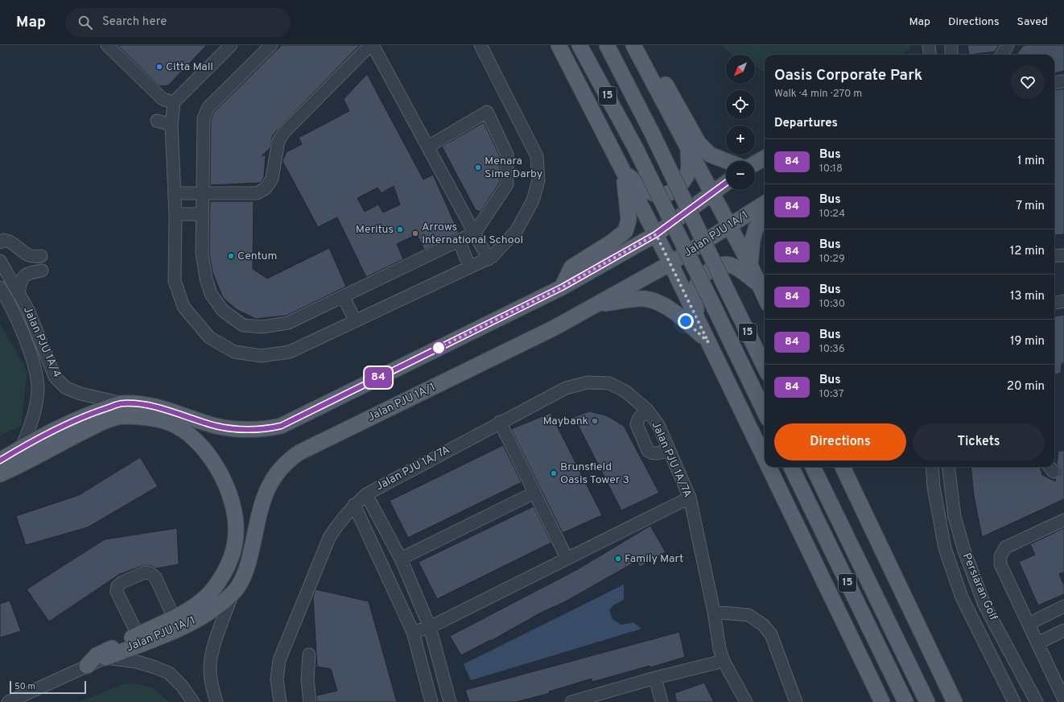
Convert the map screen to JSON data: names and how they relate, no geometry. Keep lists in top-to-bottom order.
{
  "streets": {
    "main road": ["15", "Jalan PJU 1A/1"],
    "street": ["Jalan PJU 1A/4", "Jalan PJU 1A/7A", "Persiaran Golf"]
  },
  "places": [
    "Citta Mall",
    "Menara Sime Darby",
    "Meritus",
    "Arrows International School",
    "Centum",
    "Maybank",
    "Brunsfield Oasis Tower 3",
    "Family Mart"
  ],
  "lines": ["bus line 84"],
  "scale_bar": "50 m",
  "north": "bottom left",
  "page": {
    "header": "Map",
    "search": "Search here",
    "nav": ["Map", "Directions", "Saved"],
    "on_map": "84",
    "map_buttons": ["+", "−"],
    "heading": [
      ["Oasis Corporate Park", "Walk · 4 min · 270 m"],
      "Departures"
    ],
    "list": [
      {
        "mark": "84",
        "name": "Bus",
        "note": "10:18",
        "value": "1 min"
      },
      {
        "mark": "84",
        "name": "Bus",
        "note": "10:24",
        "value": "7 min"
      },
      {
        "mark": "84",
        "name": "Bus",
        "note": "10:29",
        "value": "12 min"
      },
      {
        "mark": "84",
        "name": "Bus",
        "note": "10:30",
        "value": "13 min"
      },
      {
        "mark": "84",
        "name": "Bus",
        "note": "10:36",
        "value": "19 min"
      },
      {
        "mark": "84",
        "name": "Bus",
        "note": "10:37",
        "value": "20 min"
      }
    ],
    "buttons": ["Directions", "Tickets"],
    "scale": "50 m"
  }
}
